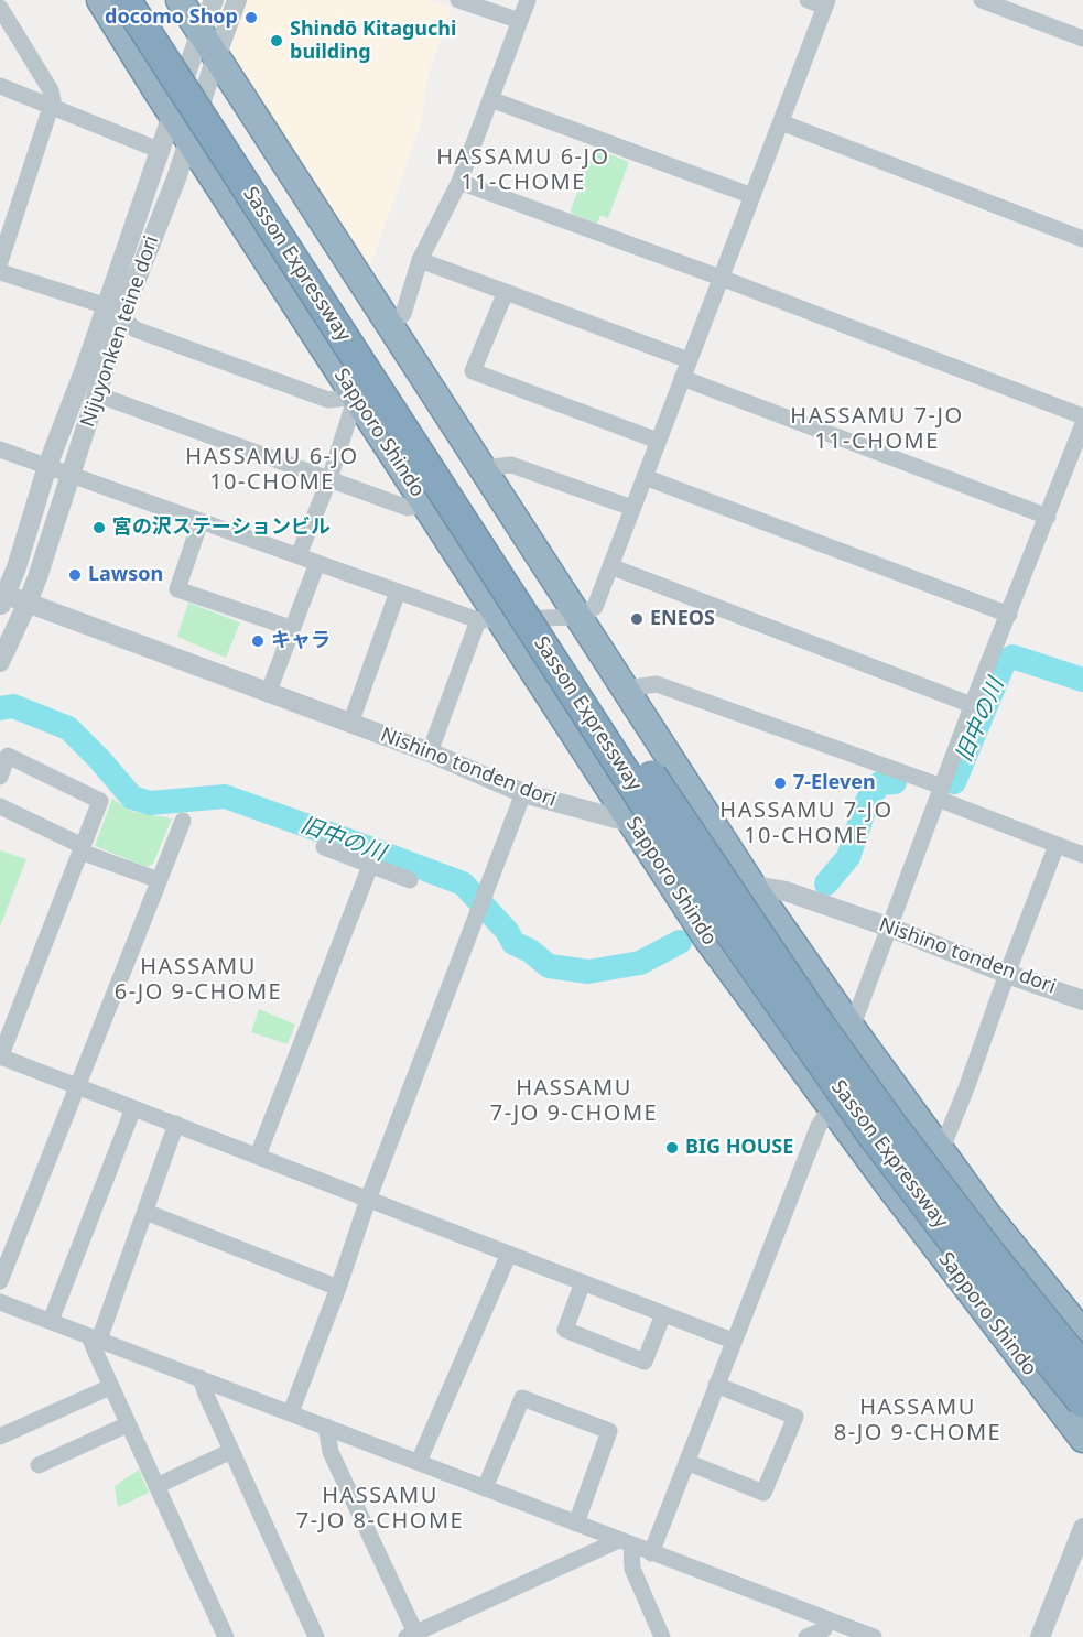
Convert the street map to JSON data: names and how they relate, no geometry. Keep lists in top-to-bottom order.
{
  "streets": {
    "highway": ["Sasson Expressway", "Sapporo Shindo"],
    "street": ["Nijuyonken teine dori", "Nishino tonden dori"]
  },
  "crossings": [
    ["Nijuyonken teine dori", "Sapporo Shindo"],
    ["Nijuyonken teine dori", "Nishino tonden dori"],
    ["Sapporo Shindo", "Nishino tonden dori"]
  ],
  "districts": [
    "HASSAMU 6-JO 11-CHOME",
    "HASSAMU 7-JO 11-CHOME",
    "HASSAMU 6-JO 10-CHOME",
    "HASSAMU 7-JO 10-CHOME",
    "HASSAMU 6-JO 9-CHOME",
    "HASSAMU 7-JO 9-CHOME",
    "HASSAMU 8-JO 9-CHOME",
    "HASSAMU 7-JO 8-CHOME"
  ],
  "water": ["旧中の川"],
  "places": [
    "docomo Shop",
    "Shindō Kitaguchi building",
    "宮の沢ステーションビル",
    "Lawson",
    "ENEOS",
    "キャラ",
    "7-Eleven",
    "BIG HOUSE"
  ]
}
